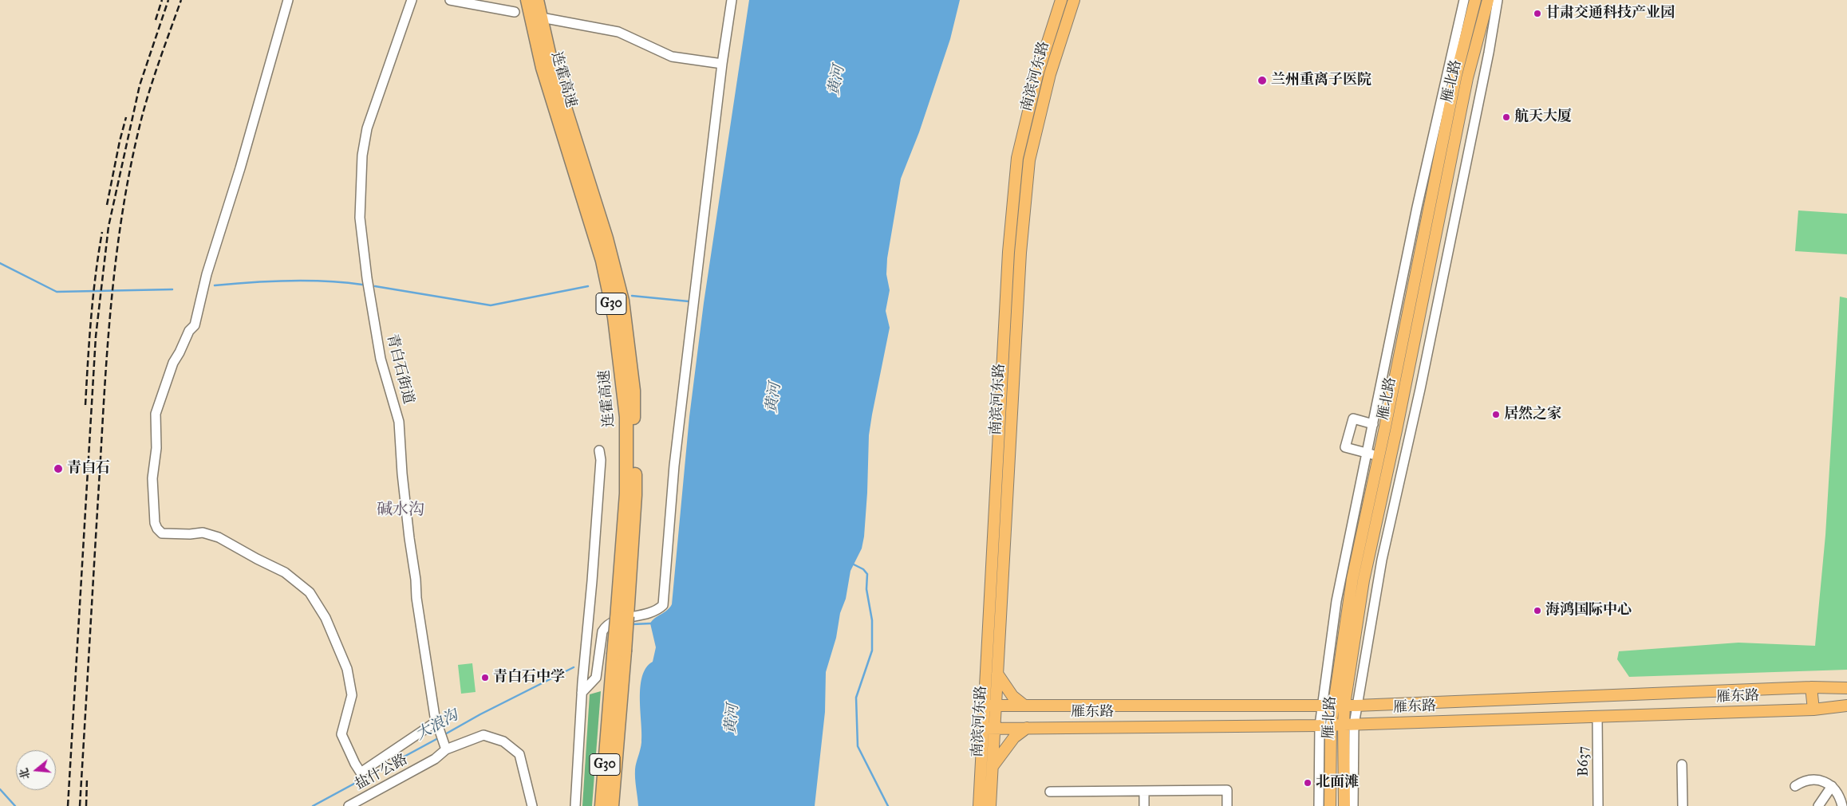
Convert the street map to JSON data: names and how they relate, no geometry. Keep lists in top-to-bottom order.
{
  "streets": {
    "highway": ["连霍高速", "G30"],
    "main road": ["南滨河东路", "雁北路", "雁东路"],
    "street": ["青白石街道", "B637", "盐什公路"]
  },
  "crossings": [
    ["南滨河东路", "雁东路"],
    ["雁北路", "雁东路"],
    ["青白石街道", "盐什公路"],
    ["雁东路", "B637"]
  ],
  "districts": ["碱水沟"],
  "water": ["黄河", "大浪沟"],
  "places": [
    "甘肃交通科技产业园",
    "兰州重离子医院",
    "航天大厦",
    "居然之家",
    "青白石",
    "海鸿国际中心",
    "青白石中学",
    "北面滩"
  ],
  "north": "left"
}
